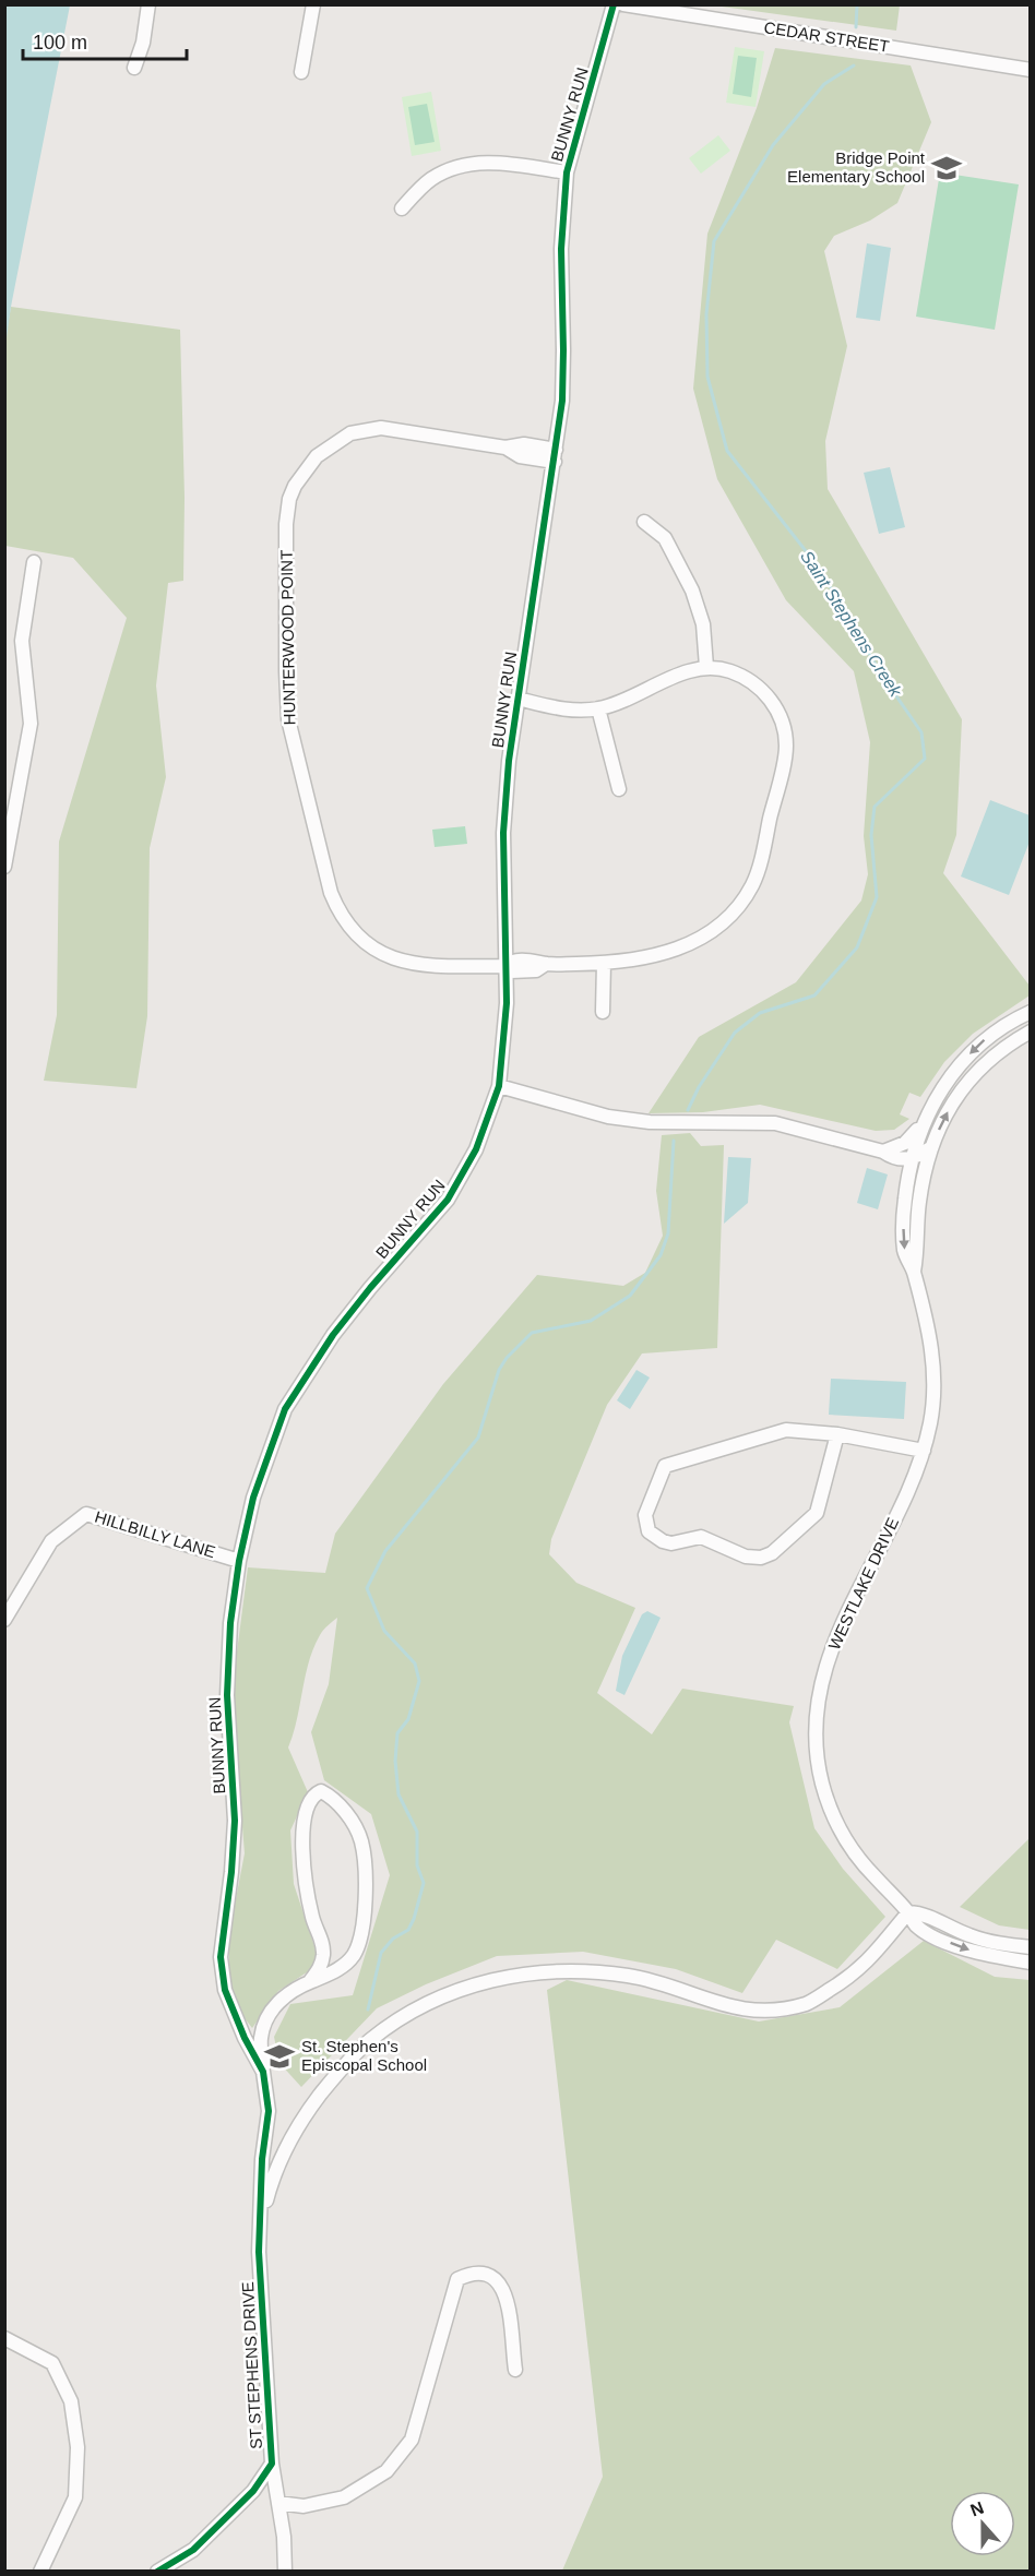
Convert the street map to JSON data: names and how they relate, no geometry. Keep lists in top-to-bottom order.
{
  "streets": {
    "street": [
      "CEDAR STREET",
      "BUNNY RUN",
      "HUNTERWOOD POINT",
      "HILLBILLY LANE",
      "WESTLAKE DRIVE",
      "ST STEPHENS DRIVE"
    ]
  },
  "crossings": [
    ["BUNNY RUN", "HUNTERWOOD POINT"],
    ["BUNNY RUN", "HILLBILLY LANE"],
    ["BUNNY RUN", "ST STEPHENS DRIVE"]
  ],
  "water": ["Saint Stephens Creek"],
  "places": {
    "school or university": ["Bridge Point Elementary School", "St. Stephen's Episcopal School"]
  },
  "scale_bar": "100 m",
  "north": "top"
}
